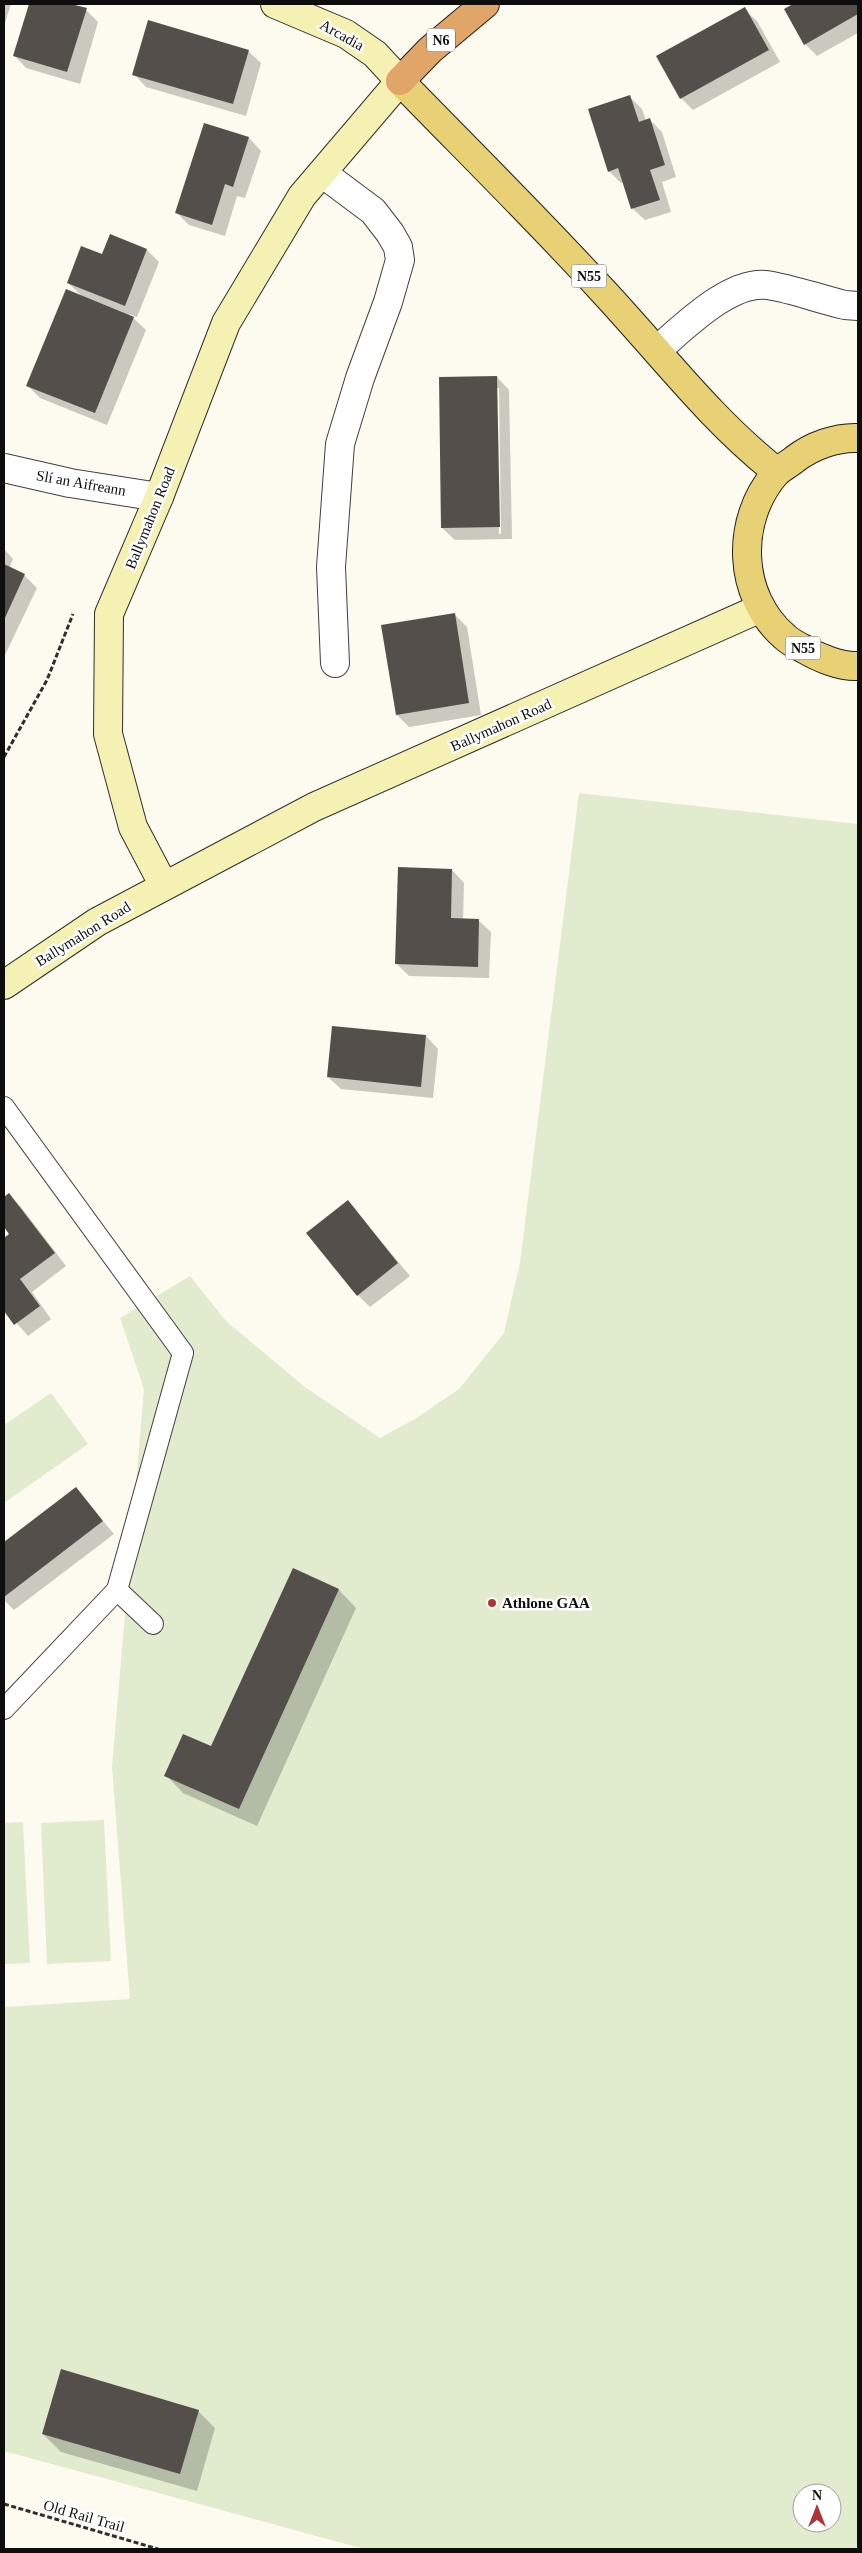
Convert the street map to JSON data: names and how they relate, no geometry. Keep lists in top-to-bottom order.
{
  "streets": {
    "highway": ["N6"],
    "main road": ["N55"],
    "street": ["Arcadia", "Slí an Aifreann", "Ballymahon Road"],
    "path": ["Old Rail Trail"]
  },
  "crossings": [
    ["Arcadia", "N6"],
    ["Arcadia", "N55"],
    ["Arcadia", "Ballymahon Road"],
    ["N6", "N55"],
    ["N6", "Ballymahon Road"],
    ["N55", "Ballymahon Road"],
    ["Slí an Aifreann", "Ballymahon Road"]
  ],
  "places": ["Athlone GAA"],
  "north": "top"
}
